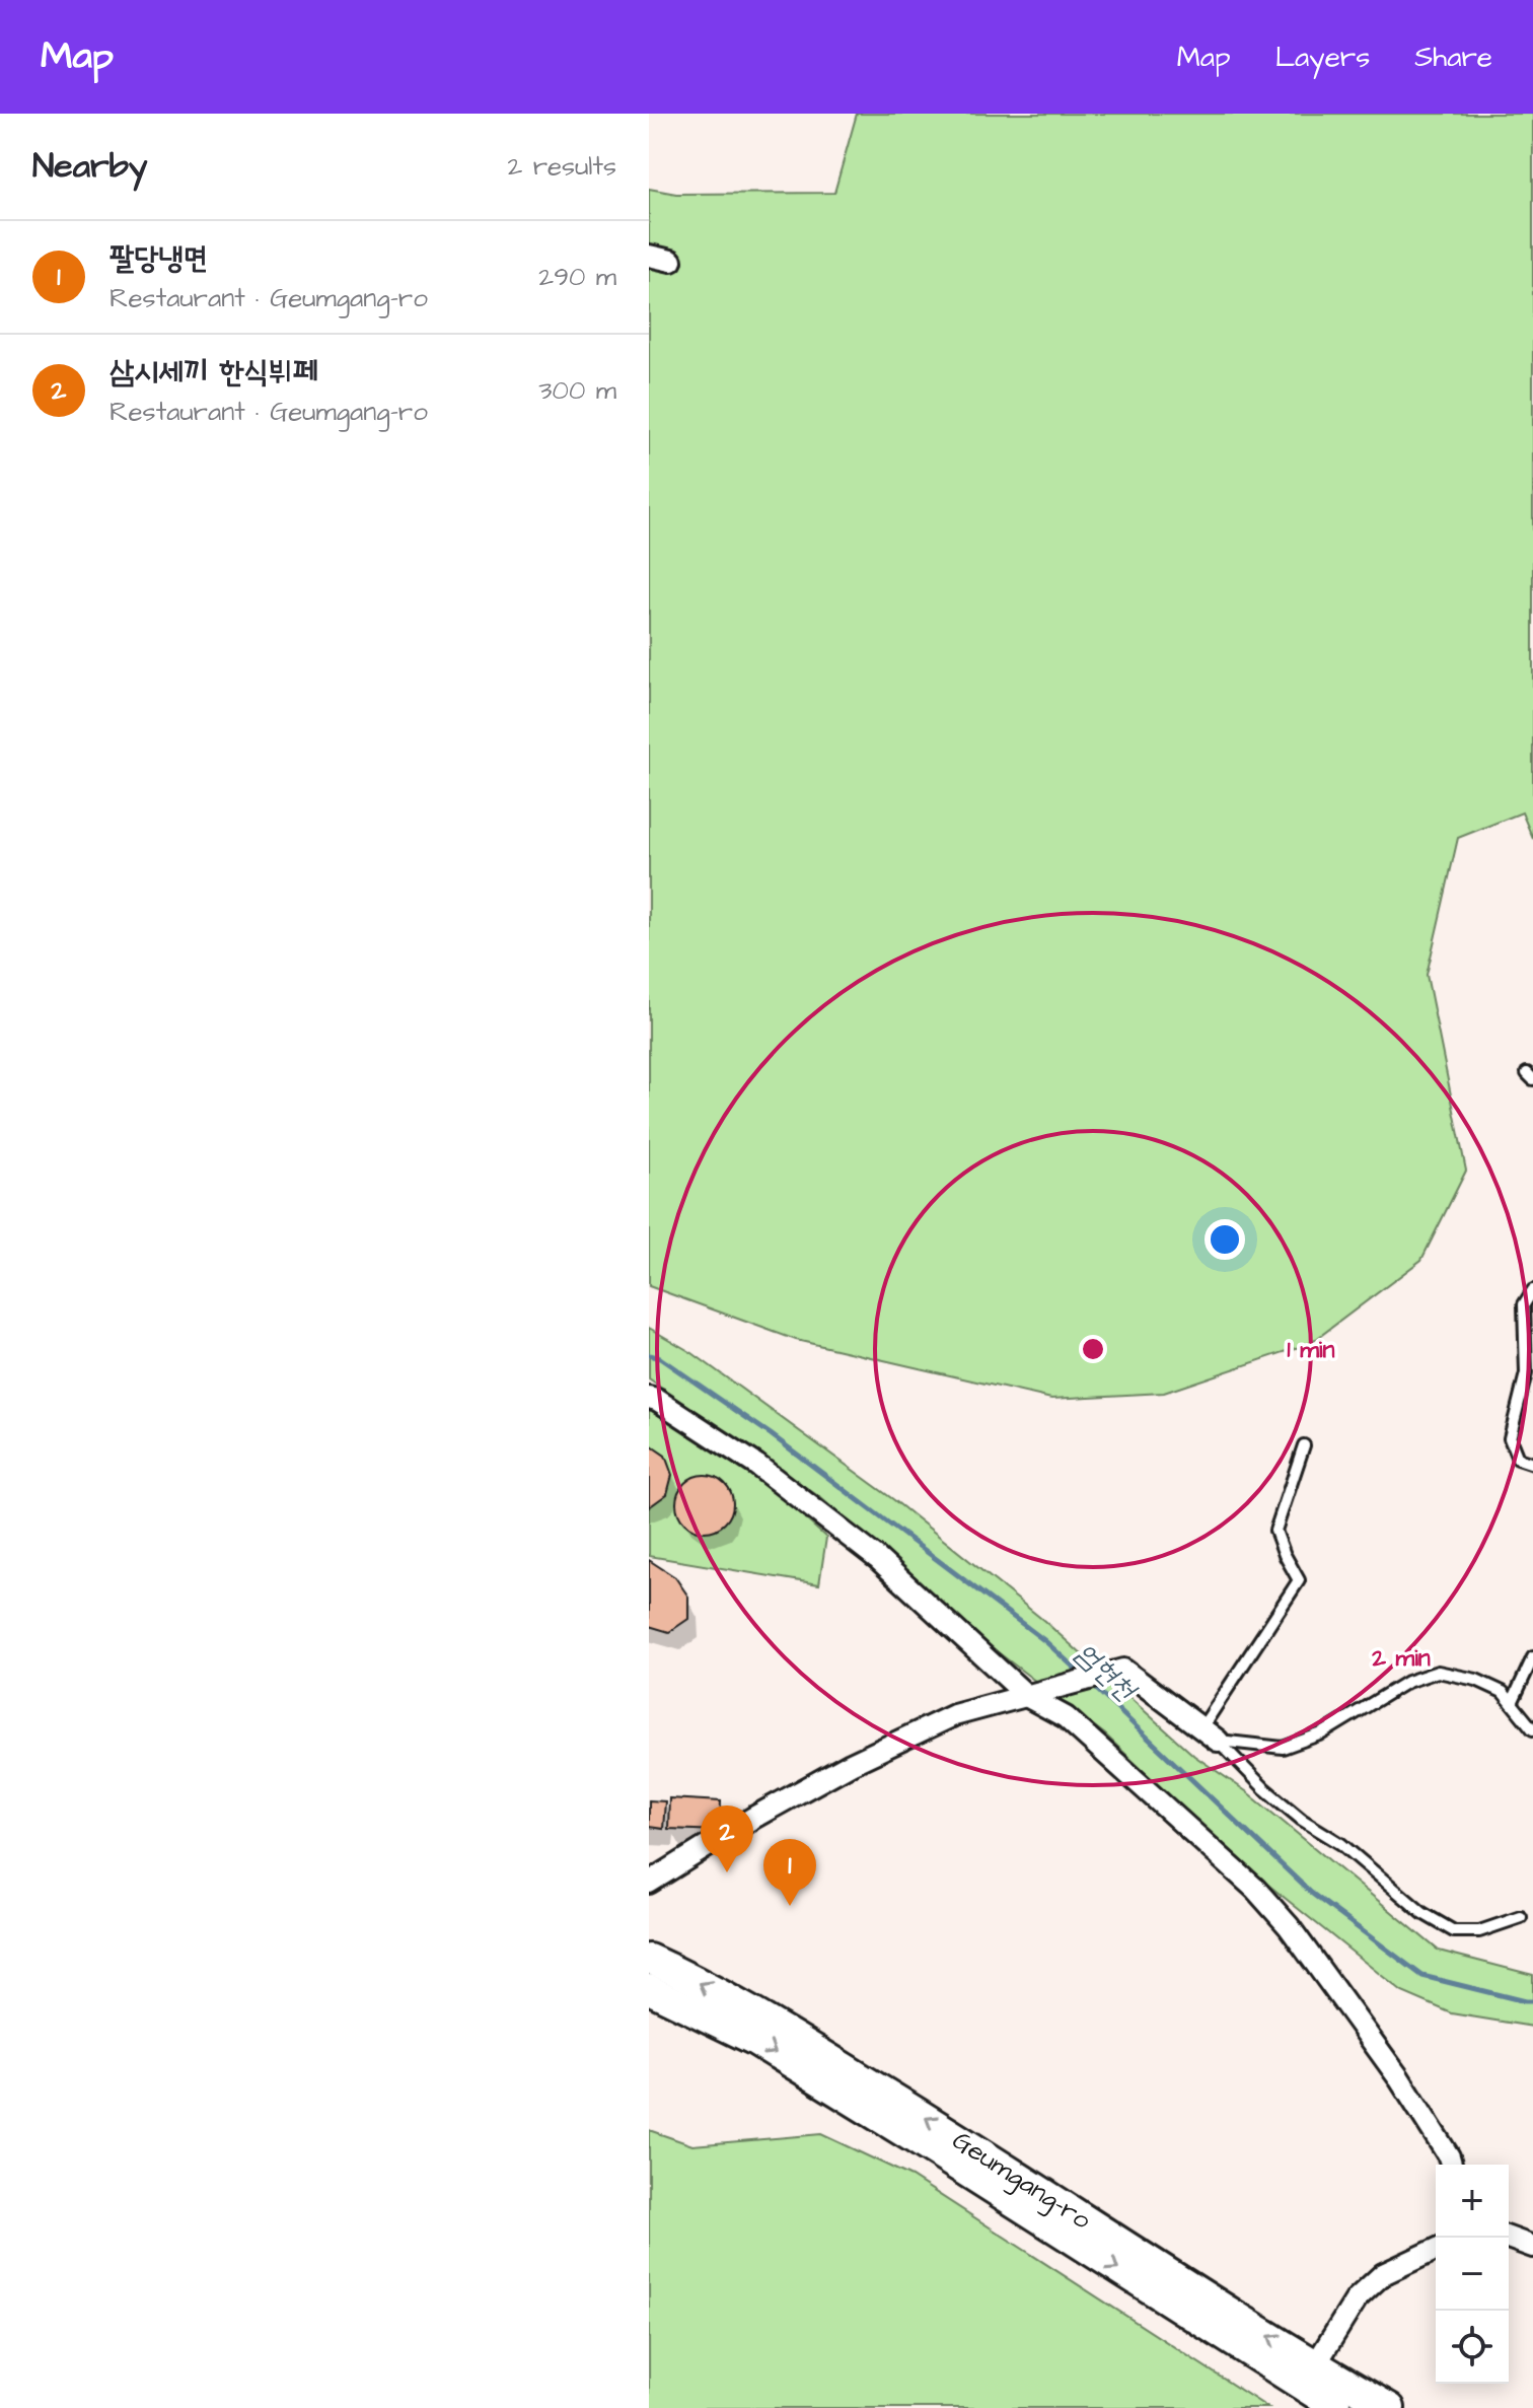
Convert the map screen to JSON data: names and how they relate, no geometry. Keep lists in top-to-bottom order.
{
  "streets": {
    "main road": ["Geumgang-ro"]
  },
  "water": ["엄현천"],
  "page": {
    "header": "Map",
    "nav": ["Map", "Layers", "Share"],
    "heading": ["Nearby", "2 results"],
    "list": [
      {
        "mark": "1",
        "name": "팔당냉면",
        "note": "Restaurant · Geumgang-ro",
        "value": "290 m"
      },
      {
        "mark": "2",
        "name": "삼시세끼 한식뷔페",
        "note": "Restaurant · Geumgang-ro",
        "value": "300 m"
      }
    ],
    "pins": ["2", "1"],
    "map_buttons": ["+", "−"]
  },
  "rings": ["1 min", "2 min"]
}
